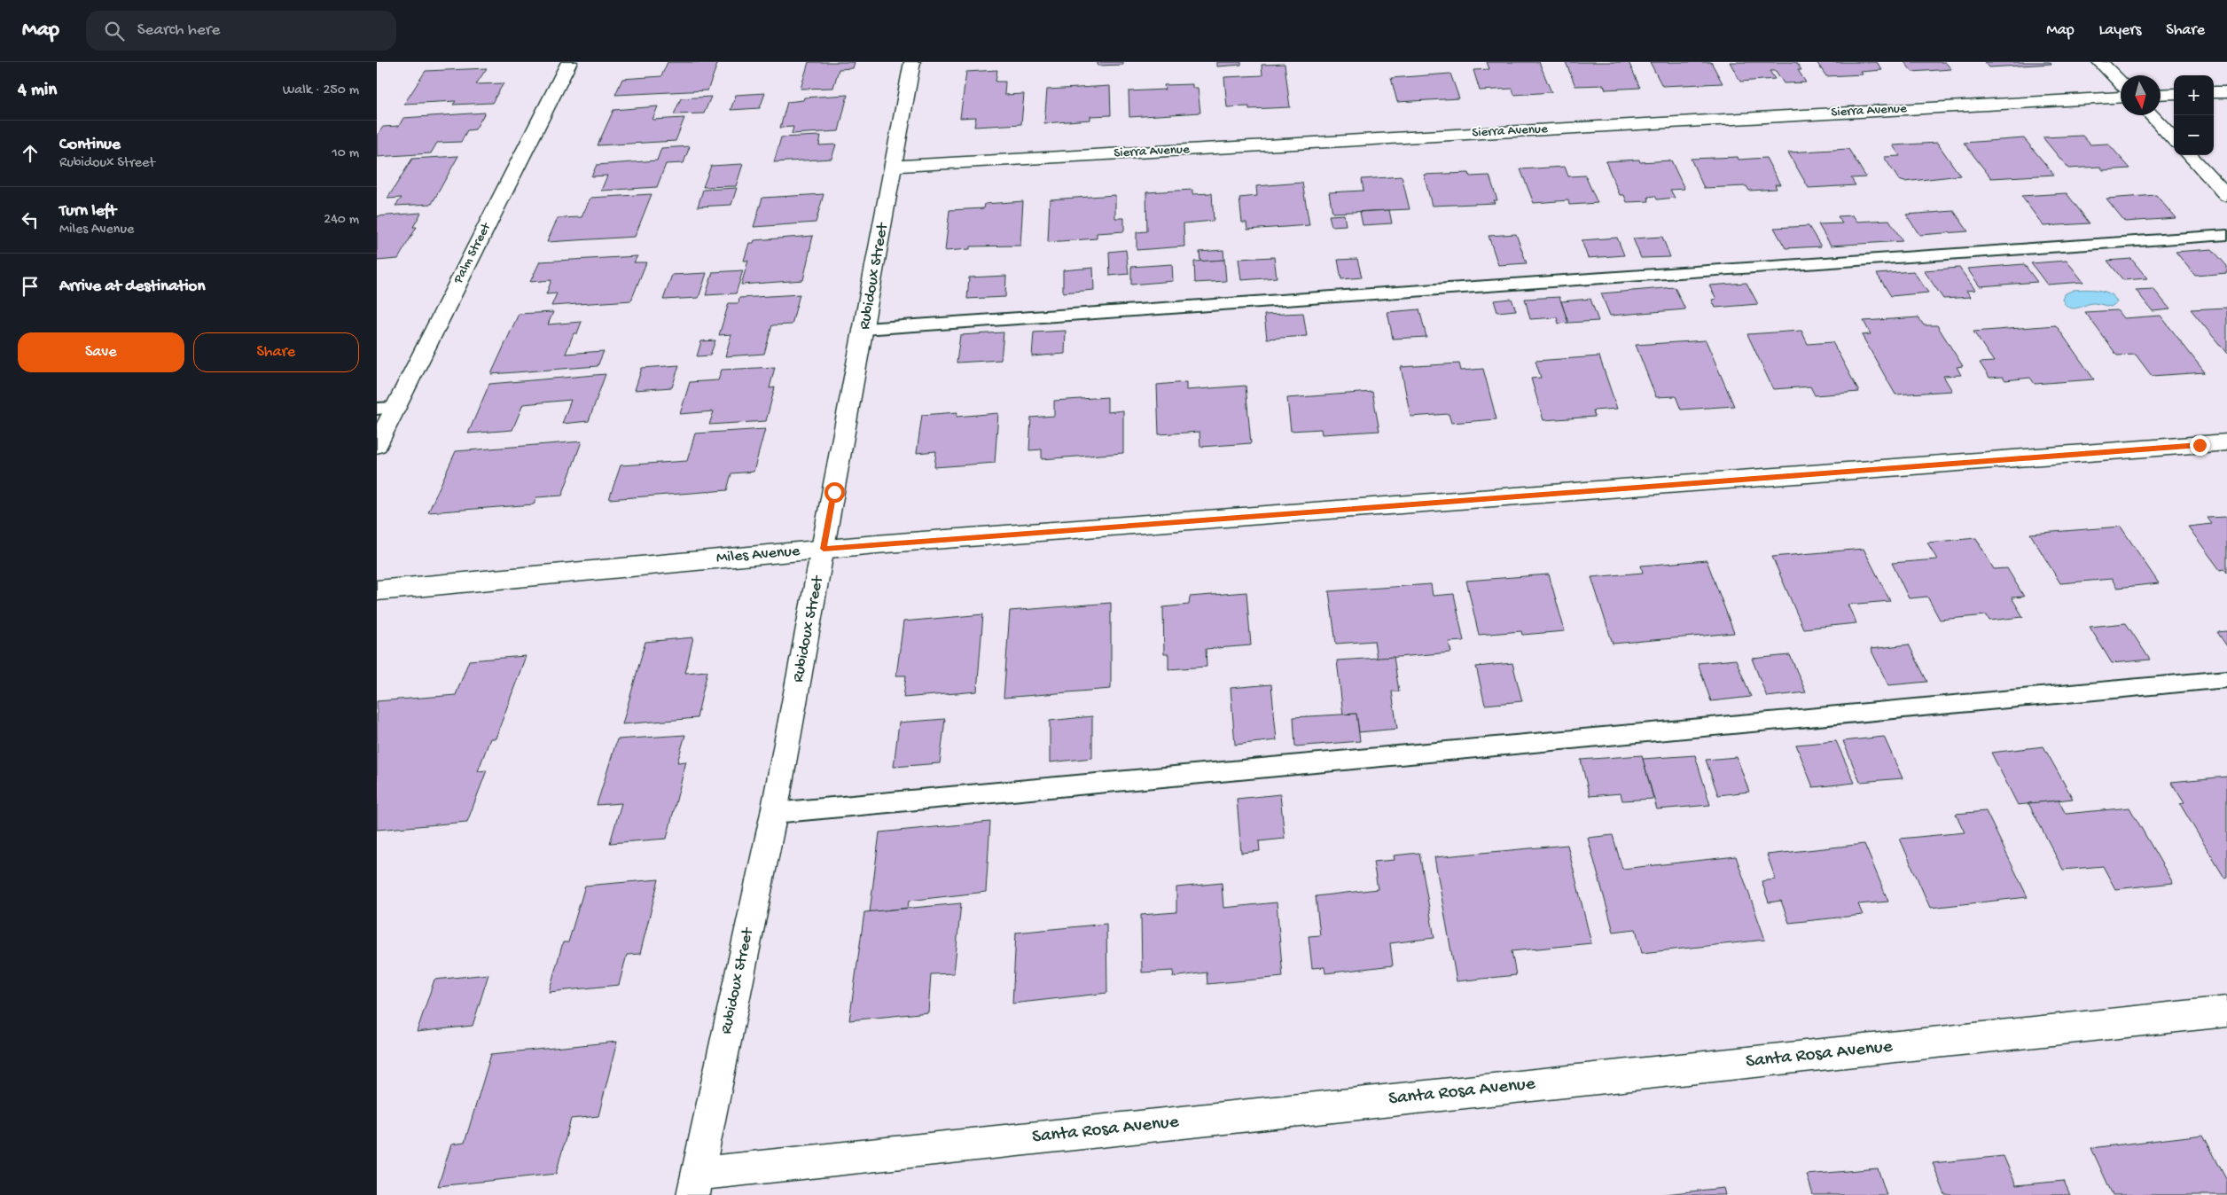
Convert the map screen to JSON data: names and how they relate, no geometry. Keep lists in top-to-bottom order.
{
  "streets": {
    "street": [
      "Sierra Avenue",
      "Palm Street",
      "Rubidoux Street",
      "Miles Avenue",
      "Santa Rosa Avenue"
    ]
  },
  "crossings": [
    ["Sierra Avenue", "Rubidoux Street"],
    ["Rubidoux Street", "Miles Avenue"],
    ["Rubidoux Street", "Santa Rosa Avenue"]
  ],
  "north": "bottom",
  "page": {
    "header": "Map",
    "search": "Search here",
    "nav": ["Map", "Layers", "Share"],
    "heading": ["4 min", "Walk · 250 m"],
    "map_buttons": ["+", "−"],
    "list": [
      ["Continue", "Rubidoux Street", "10 m"],
      ["Turn left", "Miles Avenue", "240 m"],
      "Arrive at destination"
    ],
    "buttons": ["Save", "Share"]
  }
}
